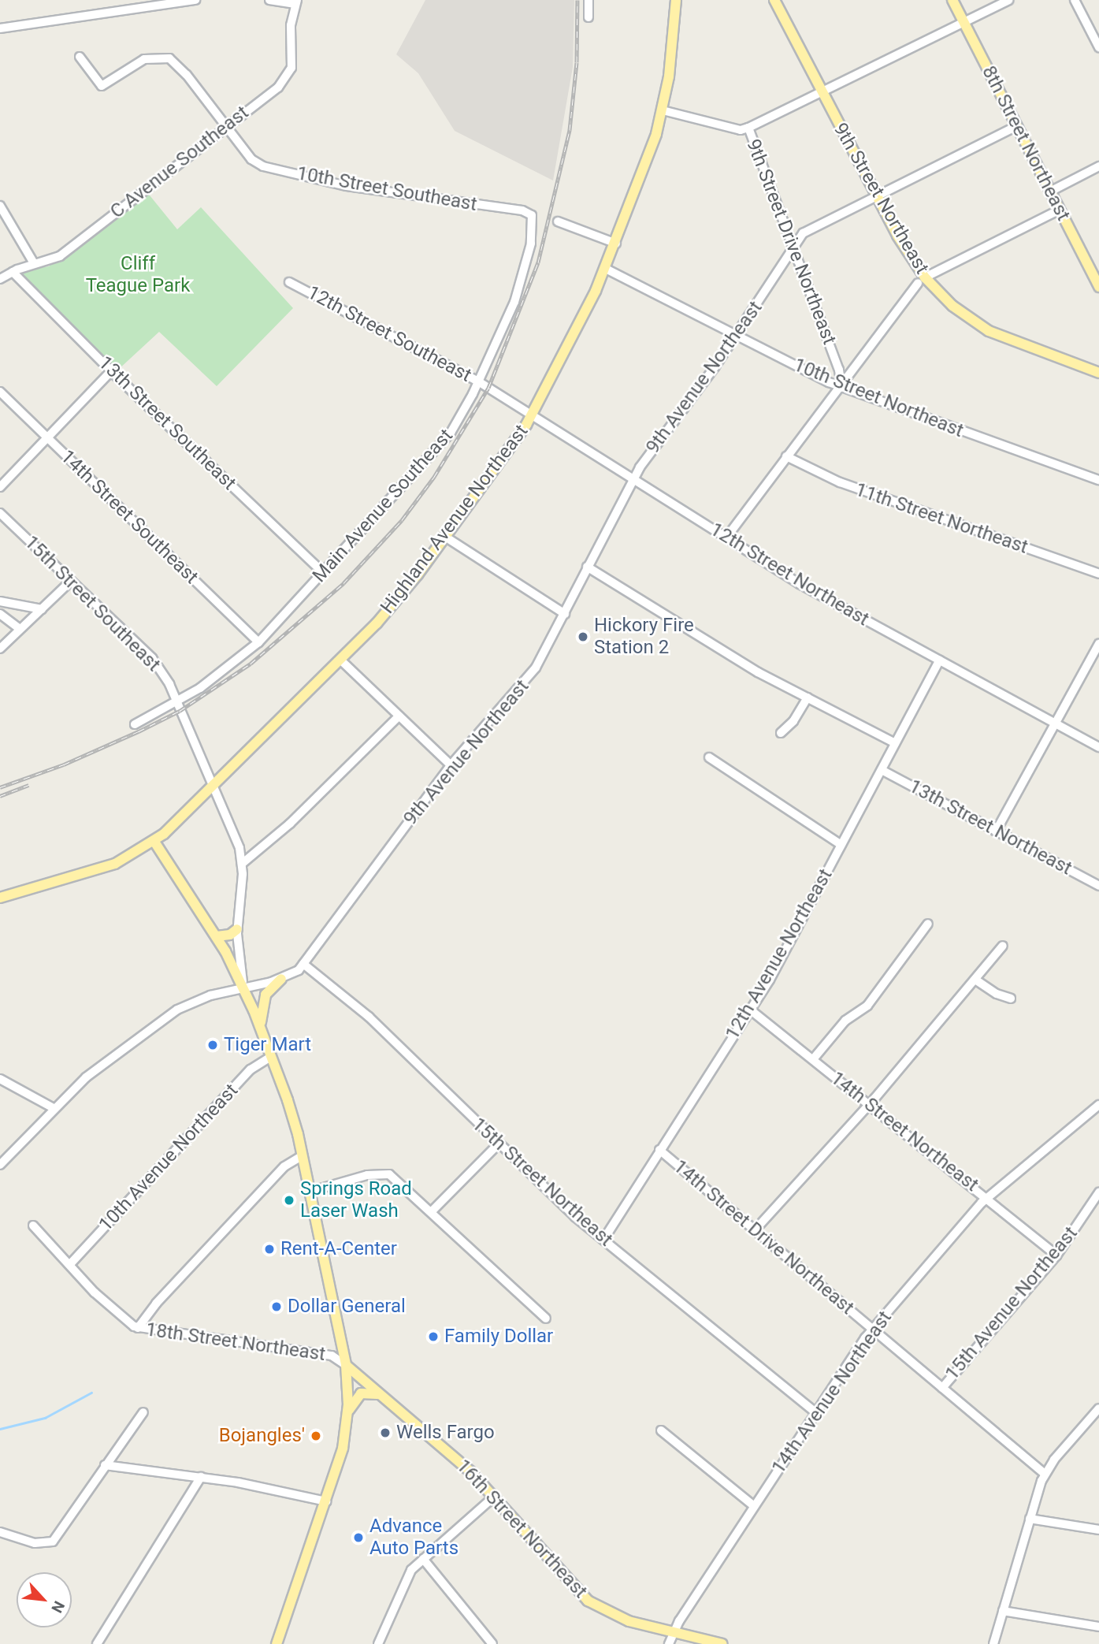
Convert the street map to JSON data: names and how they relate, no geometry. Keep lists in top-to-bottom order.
{
  "streets": {
    "main road": [
      "8th Street Northeast",
      "9th Street Northeast",
      "Highland Avenue Northeast",
      "16th Street Northeast"
    ],
    "street": [
      "C Avenue Southeast",
      "10th Street Southeast",
      "9th Street Drive Northeast",
      "12th Street Southeast",
      "9th Avenue Northeast",
      "10th Street Northeast",
      "13th Street Southeast",
      "Main Avenue Southeast",
      "14th Street Southeast",
      "11th Street Northeast",
      "12th Street Northeast",
      "15th Street Southeast",
      "13th Street Northeast",
      "12th Avenue Northeast",
      "14th Street Northeast",
      "10th Avenue Northeast",
      "15th Street Northeast",
      "14th Street Drive Northeast",
      "15th Avenue Northeast",
      "18th Street Northeast",
      "14th Avenue Northeast"
    ]
  },
  "crossings": [
    ["8th Street Northeast", "9th Avenue Northeast"],
    ["C Avenue Southeast", "10th Street Southeast"],
    ["C Avenue Southeast", "13th Street Southeast"],
    ["10th Street Southeast", "Main Avenue Southeast"],
    ["9th Street Northeast", "9th Avenue Northeast"],
    ["9th Street Drive Northeast", "9th Avenue Northeast"],
    ["9th Street Drive Northeast", "10th Street Northeast"],
    ["12th Street Southeast", "Main Avenue Southeast"],
    ["12th Street Southeast", "12th Street Northeast"],
    ["9th Avenue Northeast", "10th Street Northeast"],
    ["9th Avenue Northeast", "12th Street Northeast"],
    ["9th Avenue Northeast", "15th Street Northeast"],
    ["10th Street Northeast", "Highland Avenue Northeast"],
    ["13th Street Southeast", "Main Avenue Southeast"],
    ["Main Avenue Southeast", "14th Street Southeast"],
    ["Main Avenue Southeast", "15th Street Southeast"],
    ["Highland Avenue Northeast", "12th Street Northeast"],
    ["12th Street Northeast", "12th Avenue Northeast"],
    ["13th Street Northeast", "12th Avenue Northeast"],
    ["12th Avenue Northeast", "14th Street Northeast"],
    ["12th Avenue Northeast", "15th Street Northeast"],
    ["12th Avenue Northeast", "14th Street Drive Northeast"],
    ["14th Street Northeast", "15th Avenue Northeast"],
    ["14th Street Northeast", "14th Avenue Northeast"],
    ["10th Avenue Northeast", "18th Street Northeast"],
    ["15th Street Northeast", "14th Avenue Northeast"],
    ["14th Street Drive Northeast", "15th Avenue Northeast"],
    ["14th Street Drive Northeast", "14th Avenue Northeast"],
    ["18th Street Northeast", "16th Street Northeast"],
    ["14th Avenue Northeast", "16th Street Northeast"]
  ],
  "parks": ["Cliff Teague Park"],
  "places": [
    "Hickory Fire Station 2",
    "Tiger Mart",
    "Springs Road Laser Wash",
    "Rent-A-Center",
    "Dollar General",
    "Family Dollar",
    "Wells Fargo",
    "Bojangles'",
    "Advance Auto Parts"
  ],
  "north": "bottom right"
}
